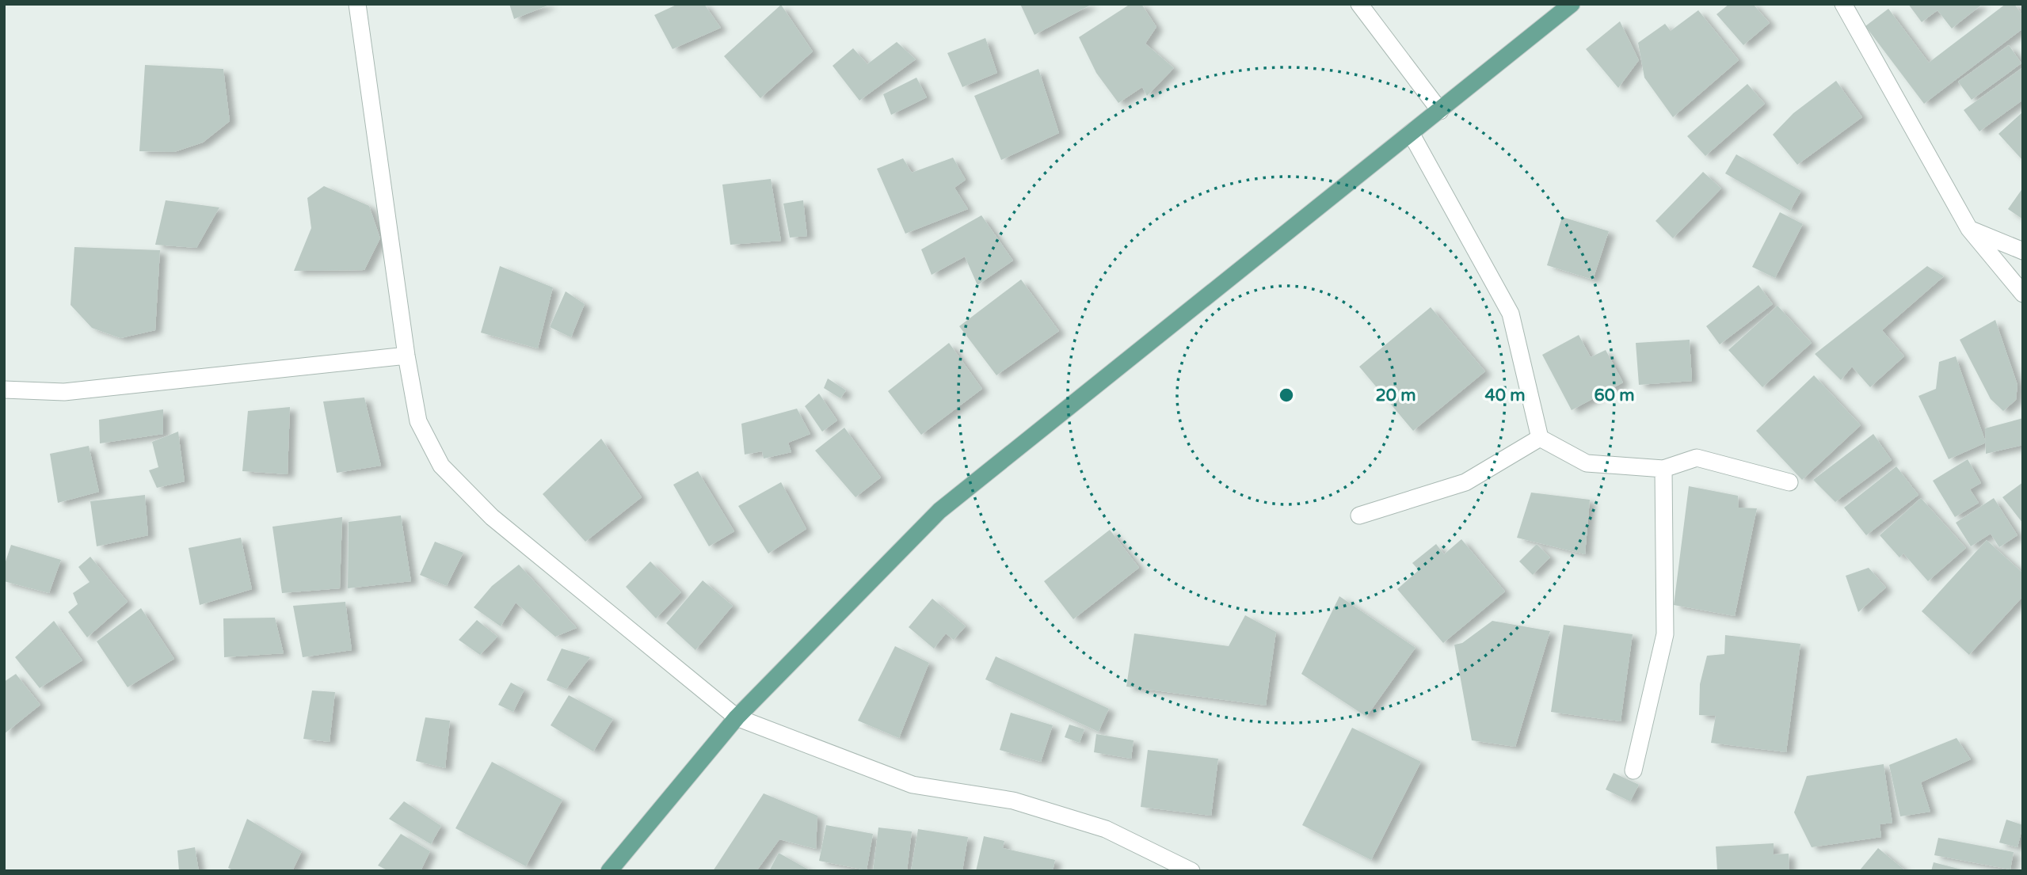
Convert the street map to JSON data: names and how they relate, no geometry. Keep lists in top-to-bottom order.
{
  "rings": ["20 m", "40 m", "60 m"]
}
